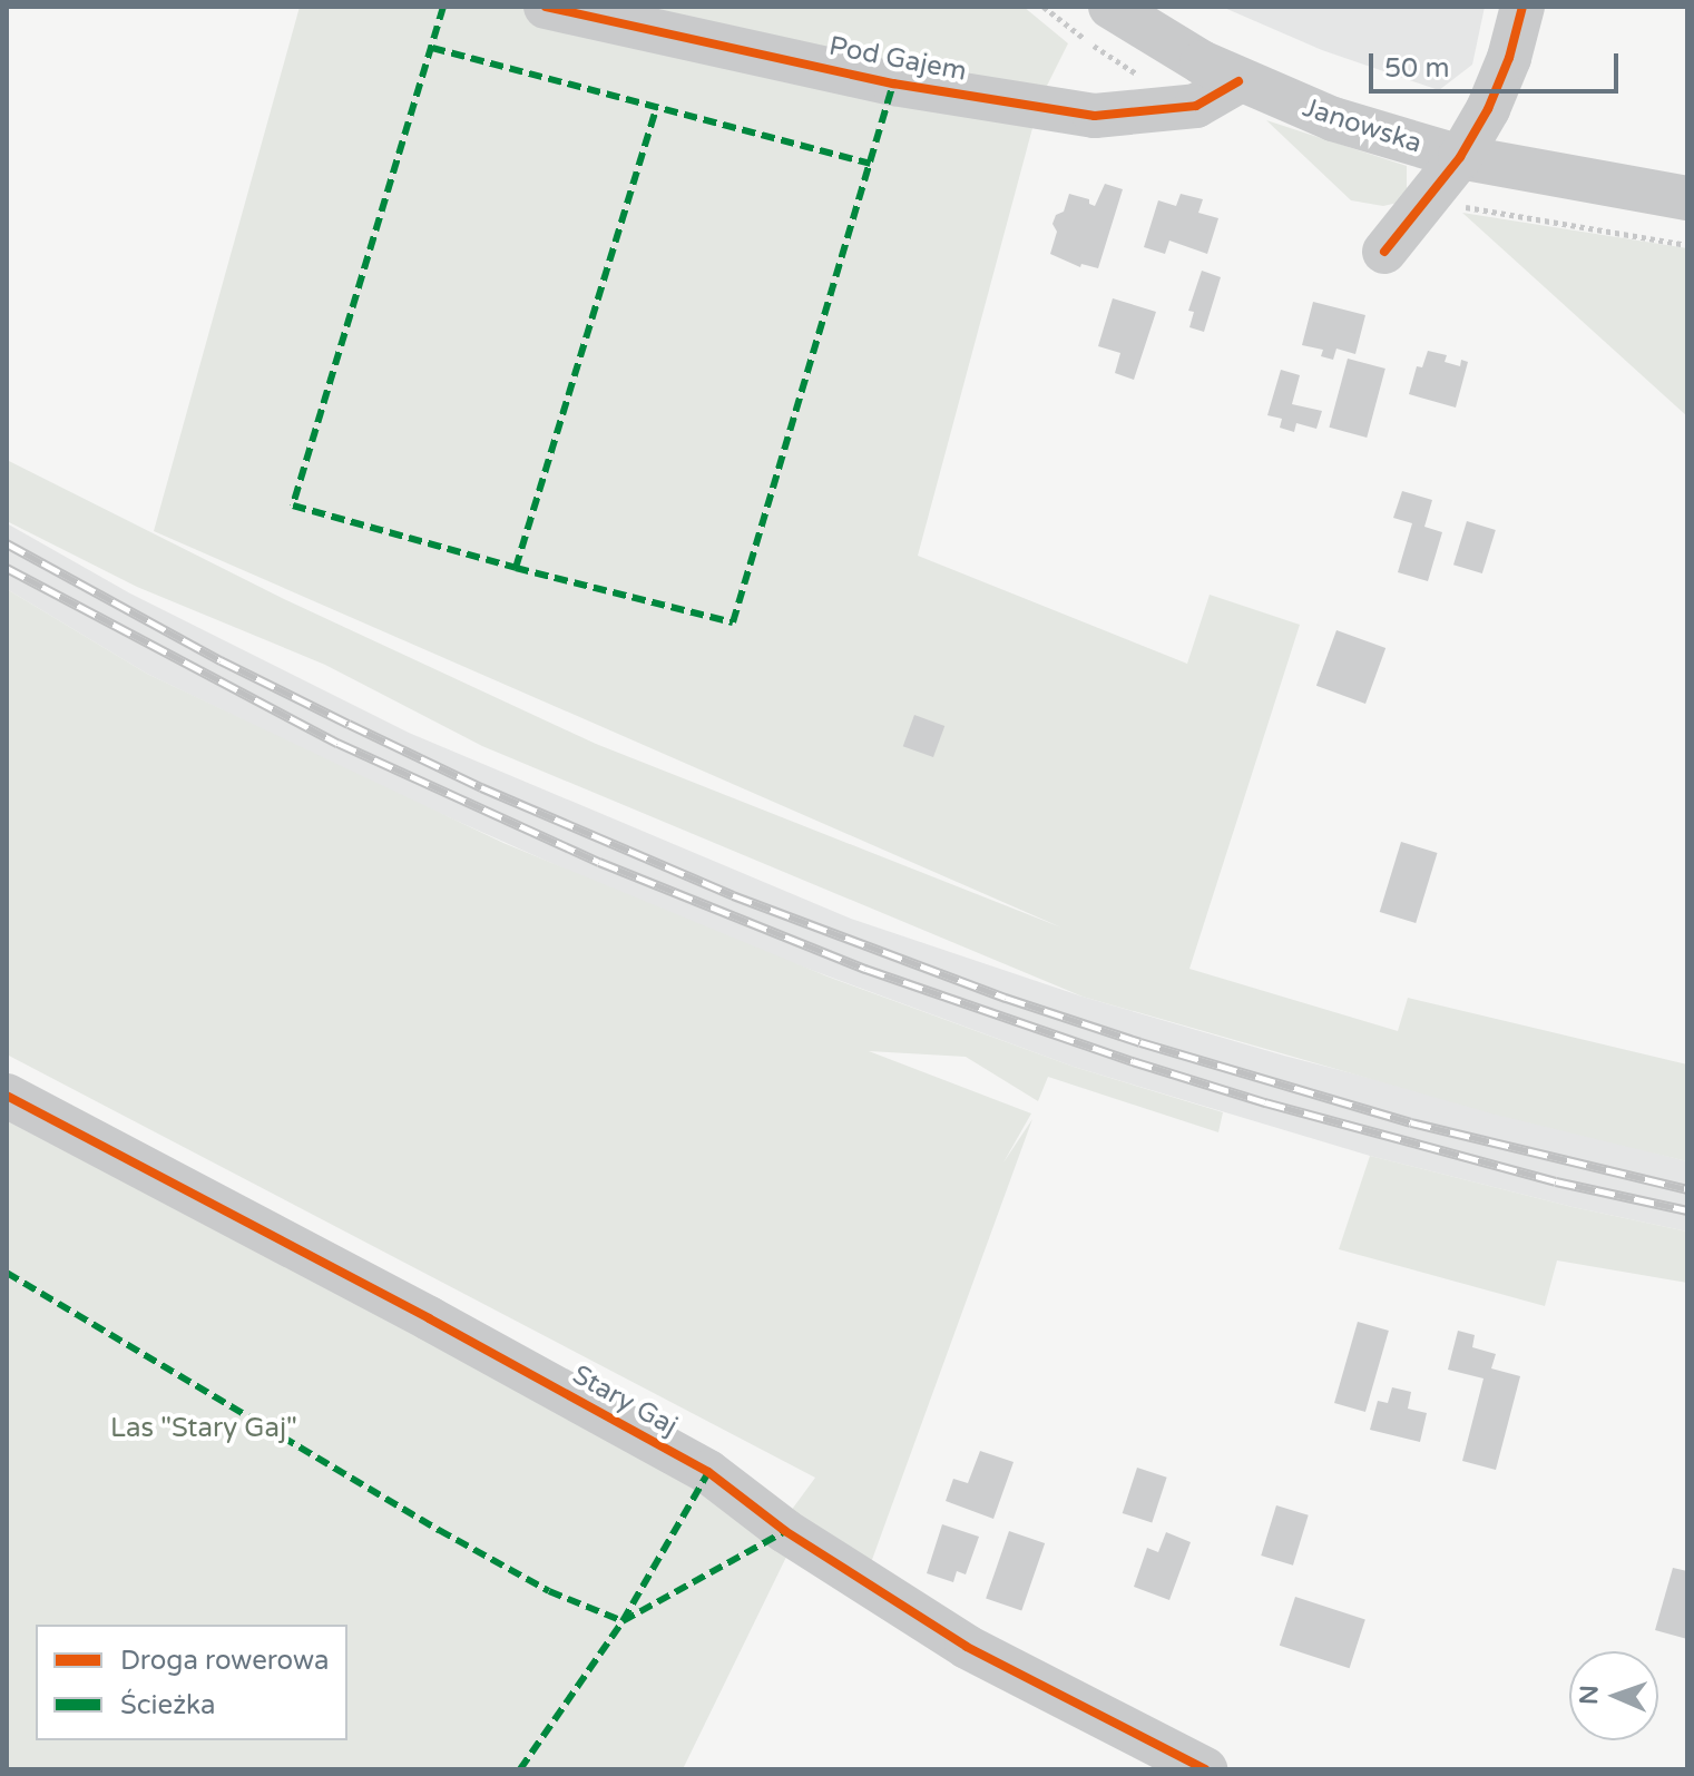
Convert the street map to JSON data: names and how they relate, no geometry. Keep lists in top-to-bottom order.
{
  "streets": {
    "street": ["Pod Gajem", "Janowska", "Stary Gaj"]
  },
  "crossings": [
    ["Pod Gajem", "Janowska"]
  ],
  "parks": ["Las \"Stary Gaj\""],
  "legend": ["Droga rowerowa", "Ścieżka"],
  "scale_bar": "50 m",
  "north": "left"
}
